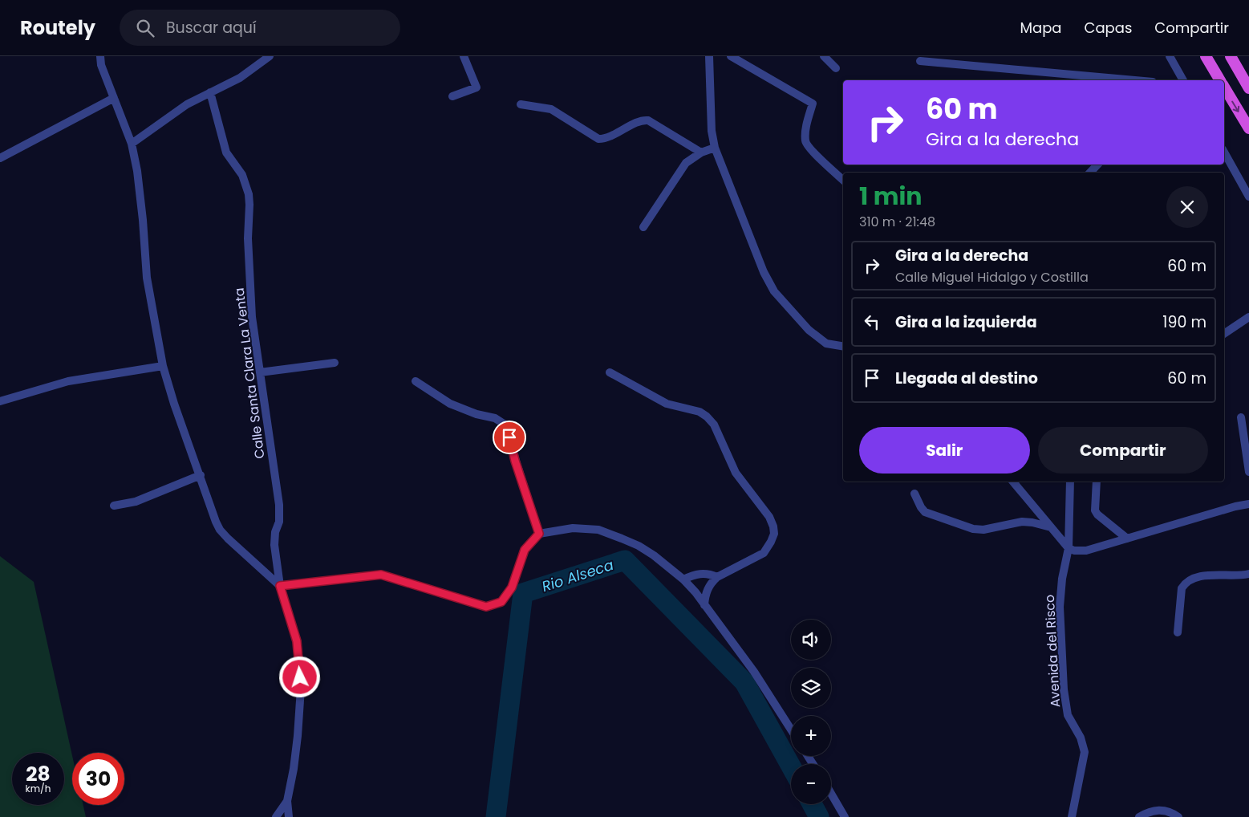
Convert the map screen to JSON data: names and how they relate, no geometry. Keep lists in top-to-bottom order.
{
  "streets": {
    "street": ["Calle Santa Clara La Venta", "Avenida del Risco"]
  },
  "water": ["Rio Alseca"],
  "page": {
    "header": "Routely",
    "search": "Buscar aquí",
    "nav": ["Mapa", "Capas", "Compartir"],
    "turn": ["60 m", "Gira a la derecha"],
    "heading": ["1 min", "310 m · 21:48"],
    "list": [
      {
        "name": "Gira a la derecha",
        "note": "Calle Miguel Hidalgo y Costilla",
        "value": "60 m"
      },
      {
        "name": "Gira a la izquierda",
        "value": "190 m"
      },
      {
        "name": "Llegada al destino",
        "value": "60 m"
      }
    ],
    "buttons": ["Salir", "Compartir"],
    "map_buttons": ["+", "−"],
    "speed": "28 km/h",
    "limit": "30"
  }
}
